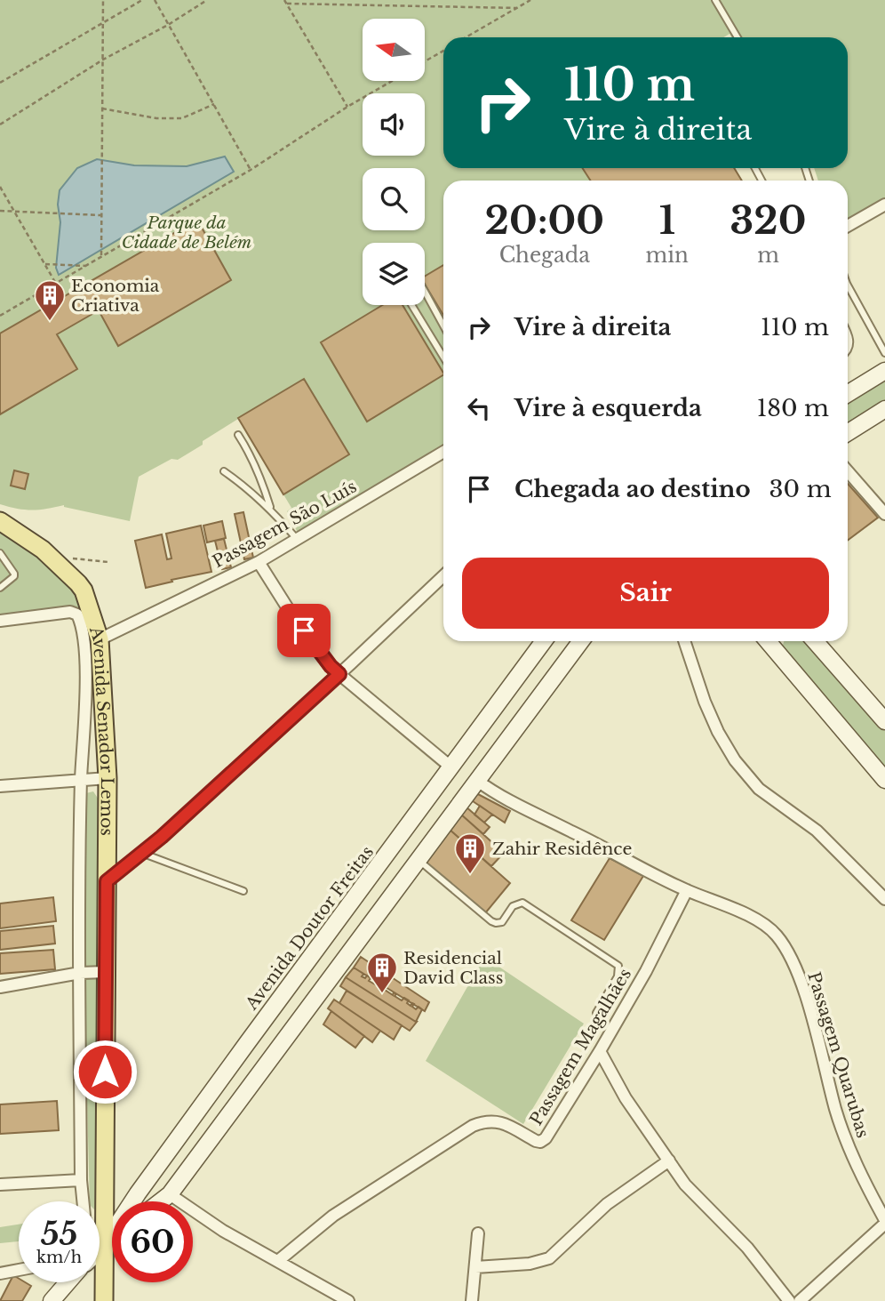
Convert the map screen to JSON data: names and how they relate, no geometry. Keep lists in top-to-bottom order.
{
  "streets": {
    "main road": ["Avenida Senador Lemos", "Avenida Doutor Freitas"],
    "street": ["Passagem São Luís", "Passagem Magalhães", "Passagem Quarubas"]
  },
  "crossings": [
    ["Passagem São Luís", "Avenida Senador Lemos"],
    ["Avenida Senador Lemos", "Avenida Doutor Freitas"],
    ["Passagem Magalhães", "Passagem Quarubas"]
  ],
  "parks": ["Parque da Cidade de Belém"],
  "places": {
    "building": ["Economia Criativa", "Zahir Residênce", "Residencial David Class"]
  },
  "north": "left",
  "page": {
    "turn": ["110 m", "Vire à direita"],
    "eta": [
      "20:00",
      "Chegada",
      "1",
      "min",
      "320",
      "m"
    ],
    "list": [
      {
        "name": "Vire à direita",
        "value": "110 m"
      },
      {
        "name": "Vire à esquerda",
        "value": "180 m"
      },
      {
        "name": "Chegada ao destino",
        "value": "30 m"
      }
    ],
    "buttons": "Sair",
    "speed": "55 km/h",
    "limit": "60"
  }
}
